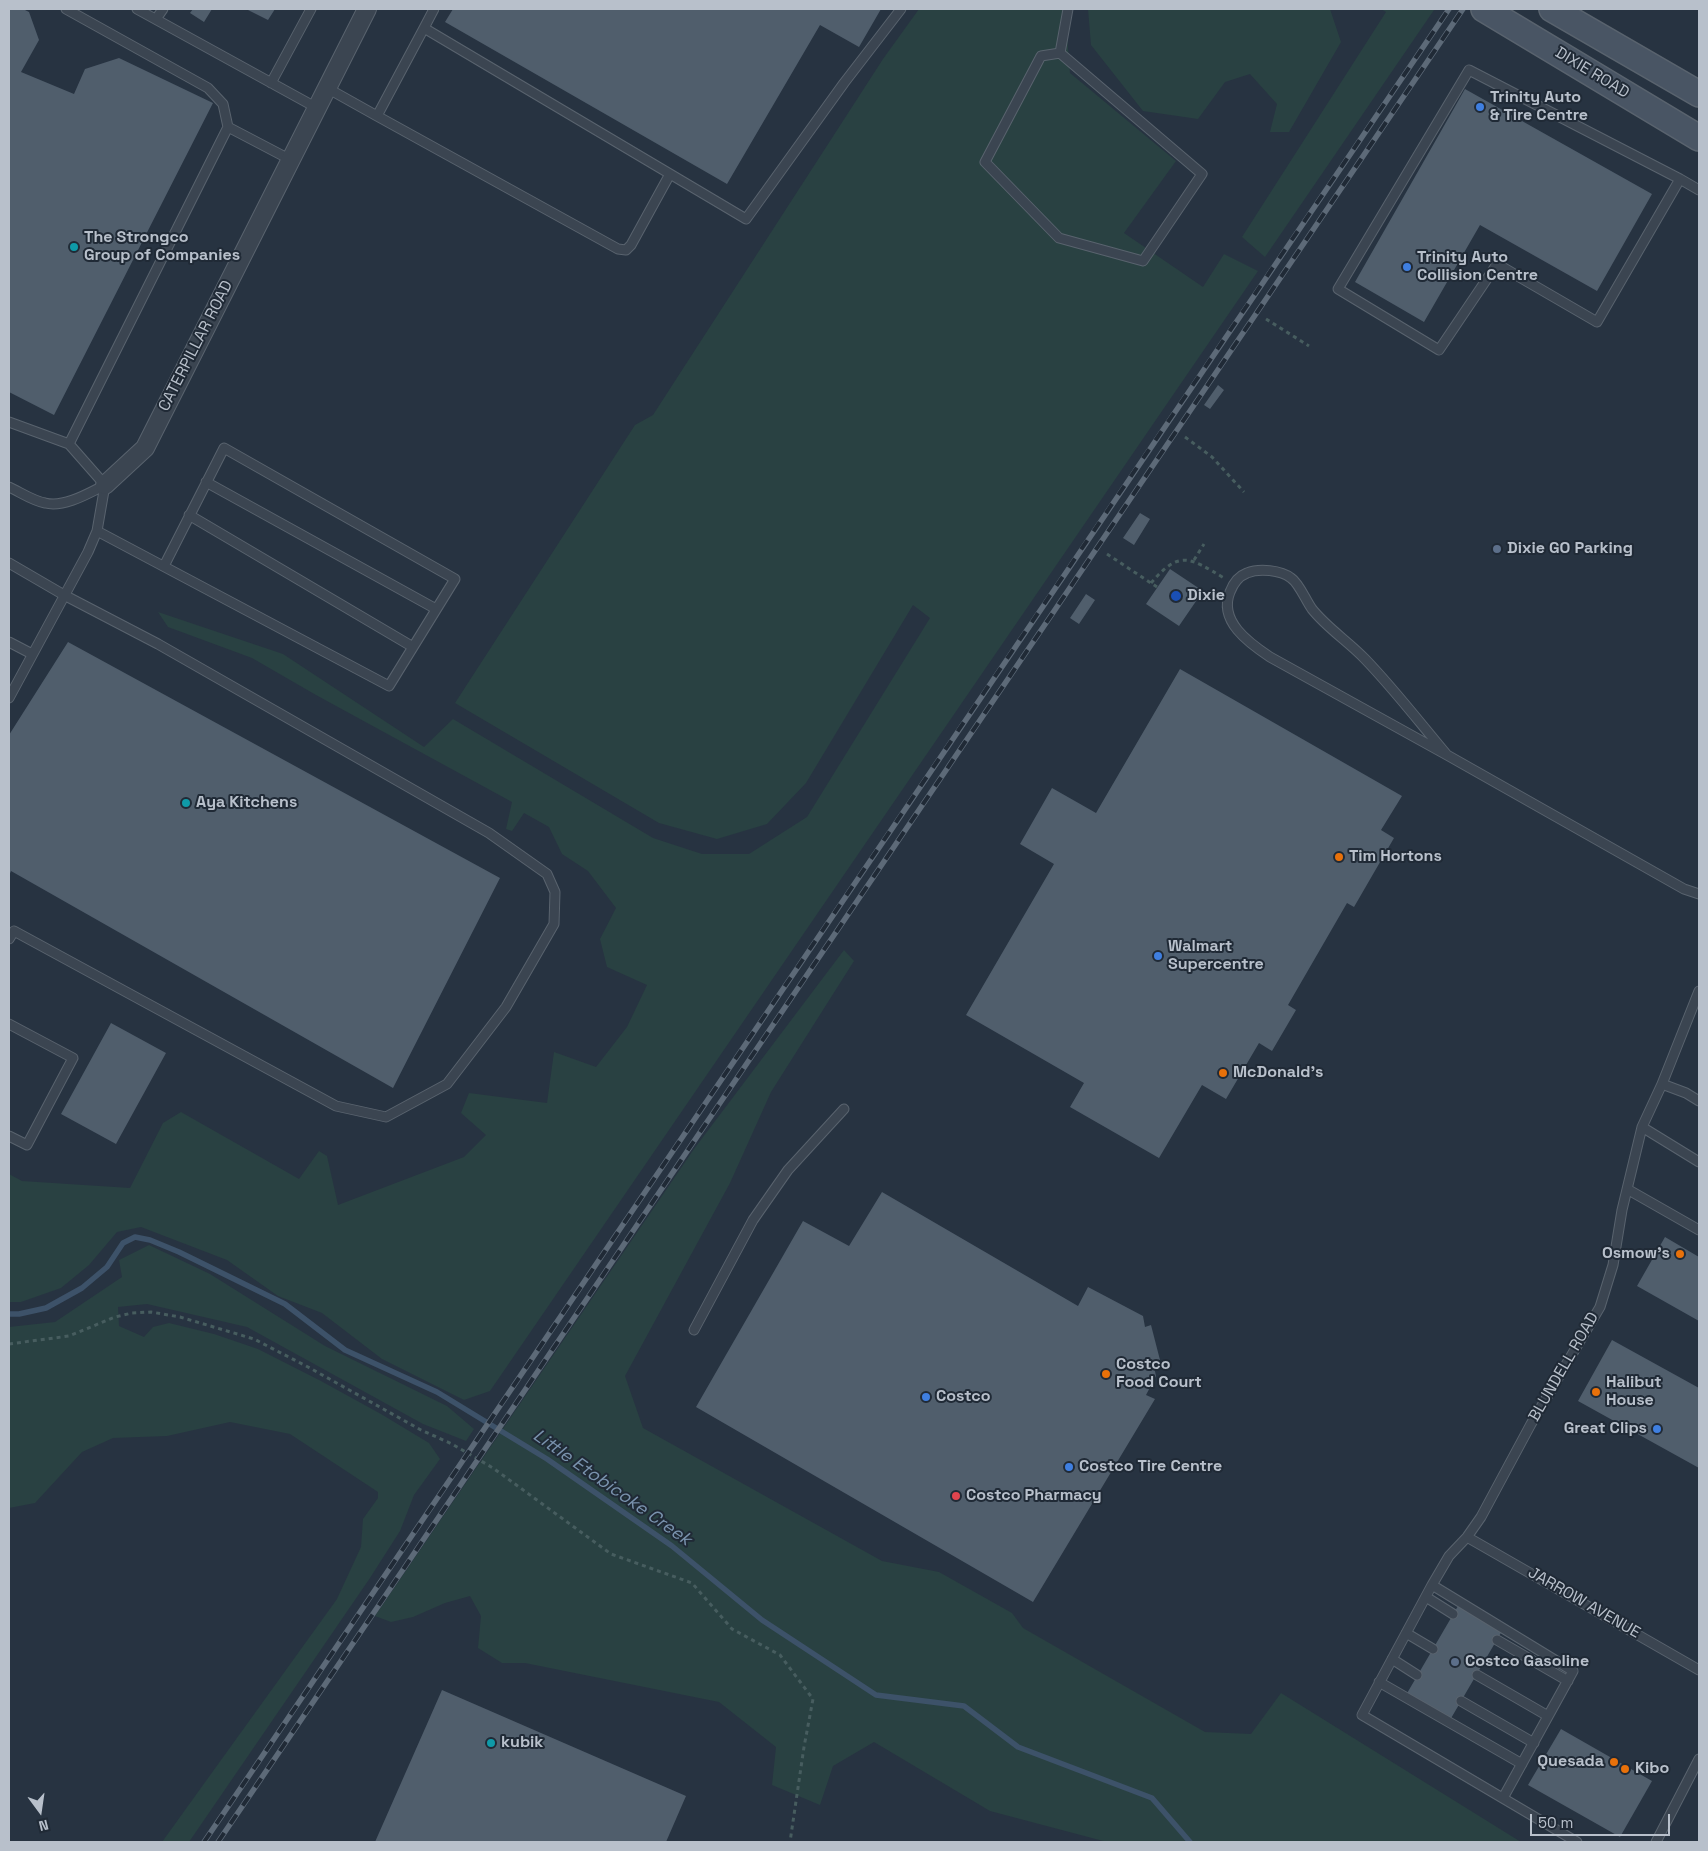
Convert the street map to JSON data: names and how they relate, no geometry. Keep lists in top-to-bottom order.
{
  "streets": {
    "main road": ["DIXIE ROAD"],
    "street": ["CATERPILLAR ROAD"],
    "lane": ["BLUNDELL ROAD", "JARROW AVENUE"]
  },
  "crossings": [
    ["BLUNDELL ROAD", "JARROW AVENUE"]
  ],
  "water": ["Little Etobicoke Creek"],
  "places": [
    "Trinity Auto & Tire Centre",
    "The Strongco Group of Companies",
    "Trinity Auto Collision Centre",
    "Dixie GO Parking",
    "Dixie",
    "Aya Kitchens",
    "Tim Hortons",
    "Walmart Supercentre",
    "McDonald's",
    "Osmow's",
    "Costco Food Court",
    "Halibut House",
    "Costco",
    "Great Clips",
    "Costco Tire Centre",
    "Costco Pharmacy",
    "Costco Gasoline",
    "kubik",
    "Quesada",
    "Kibo"
  ],
  "scale_bar": "50 m",
  "north": "bottom"
}
